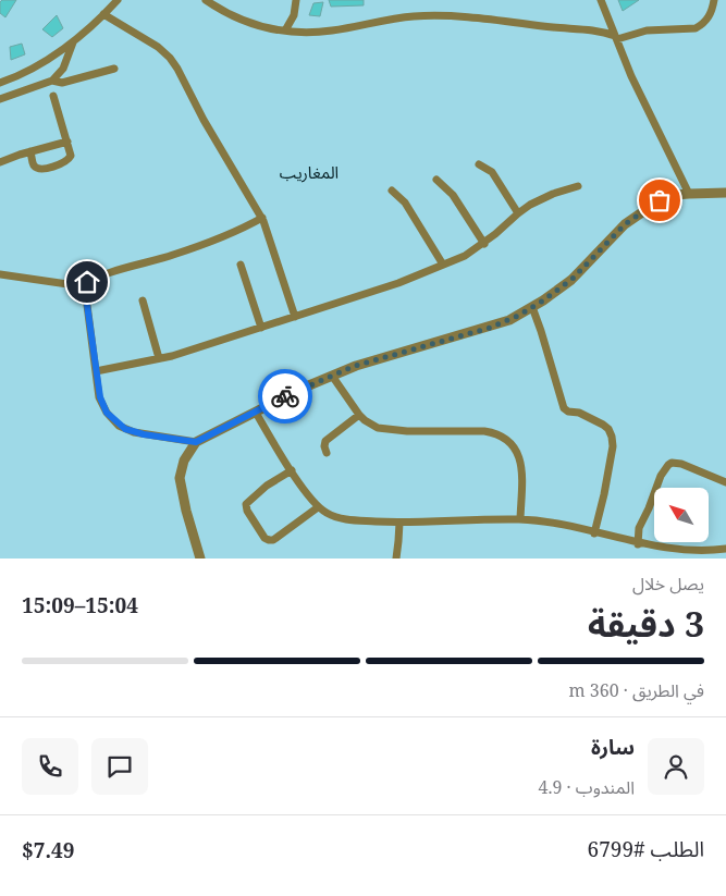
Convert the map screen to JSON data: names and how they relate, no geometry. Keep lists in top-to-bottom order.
{
  "districts": ["المغاريب"],
  "north": "top left",
  "page": {
    "heading": ["3 دقيقة", "يصل خلال", "15:04–15:09"],
    "panel": [
      "سارة",
      "المندوب · 4.9",
      "الطلب #6799",
      "$7.49"
    ],
    "bar": "في الطريق · 360 m"
  }
}
